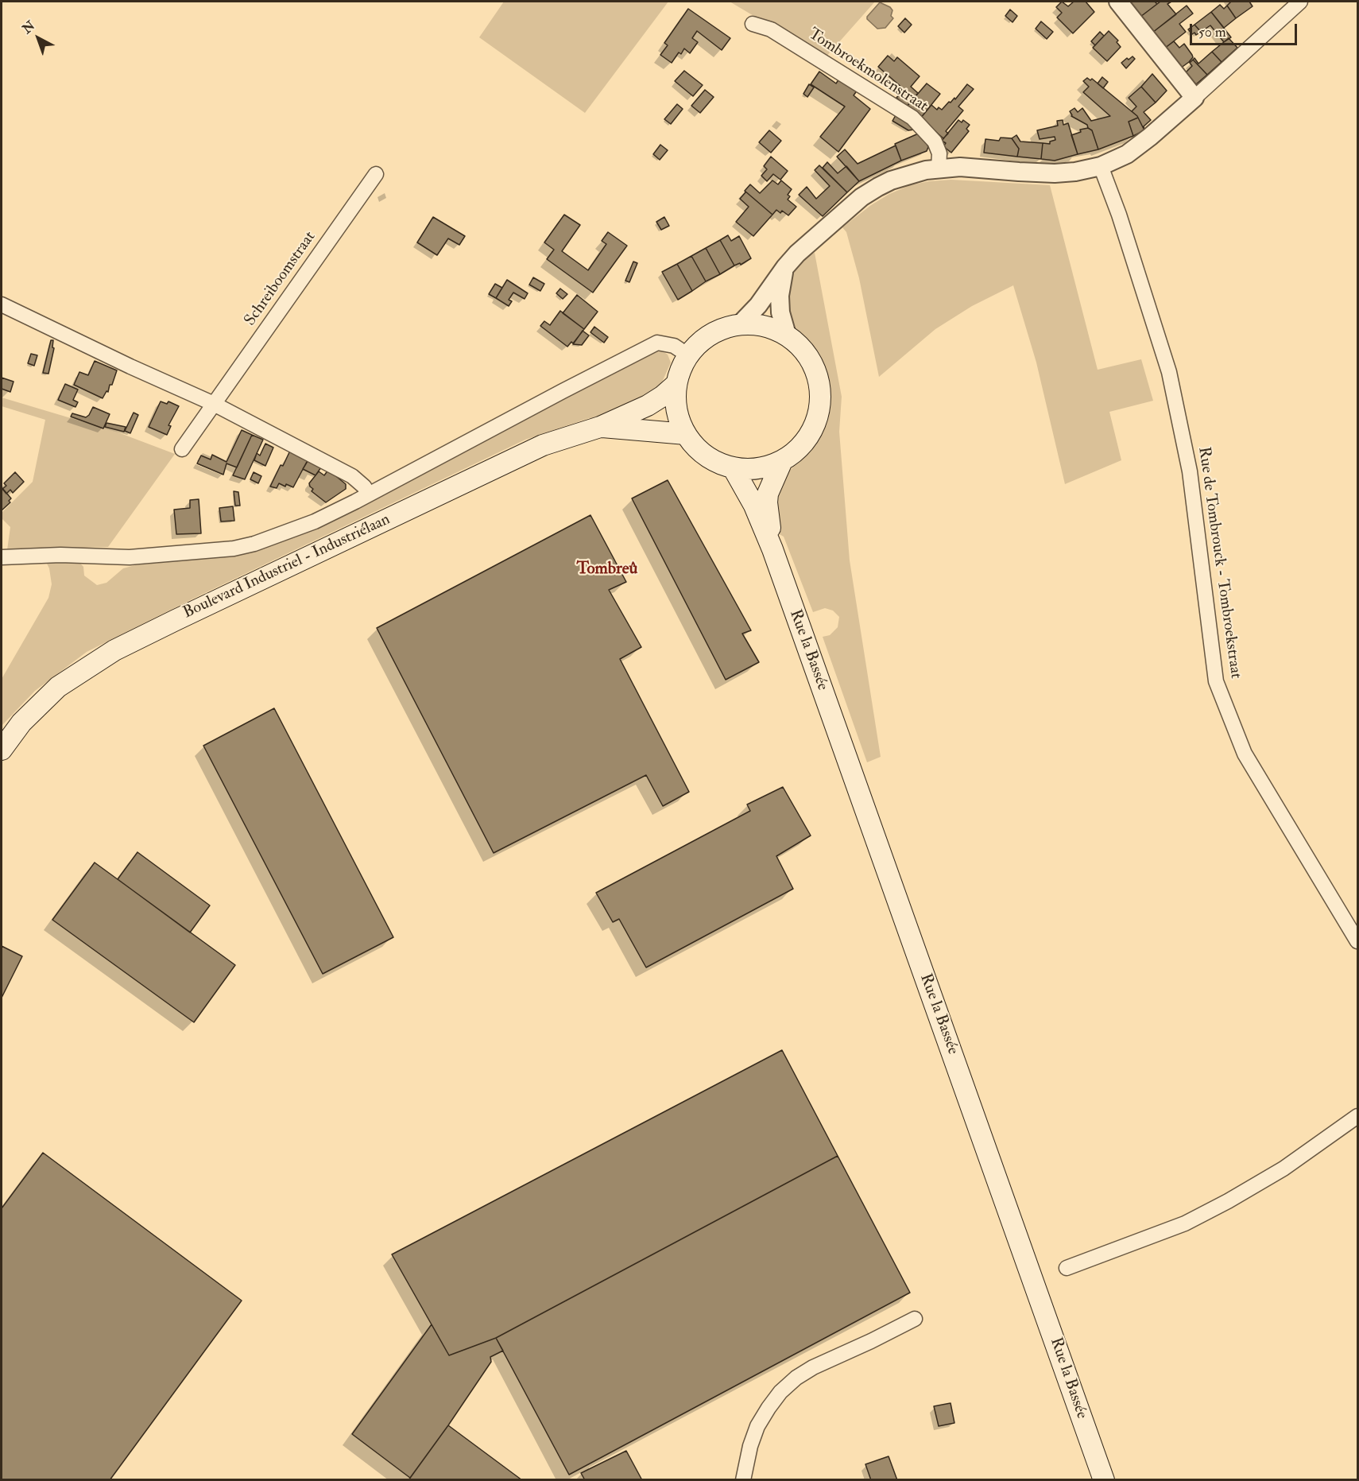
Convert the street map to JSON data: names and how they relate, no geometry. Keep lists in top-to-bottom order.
{
  "streets": {
    "main road": ["Boulevard Industriel - Industriélaan", "Rue la Bassée"],
    "street": ["Tombroekmolenstraat", "Schreiboomstraat", "Rue de Tombrouck - Tombroekstraat"]
  },
  "crossings": [
    ["Boulevard Industriel - Industriélaan", "Rue la Bassée"]
  ],
  "districts": ["Tombreû"],
  "scale_bar": "50 m",
  "north": "top left"
}
